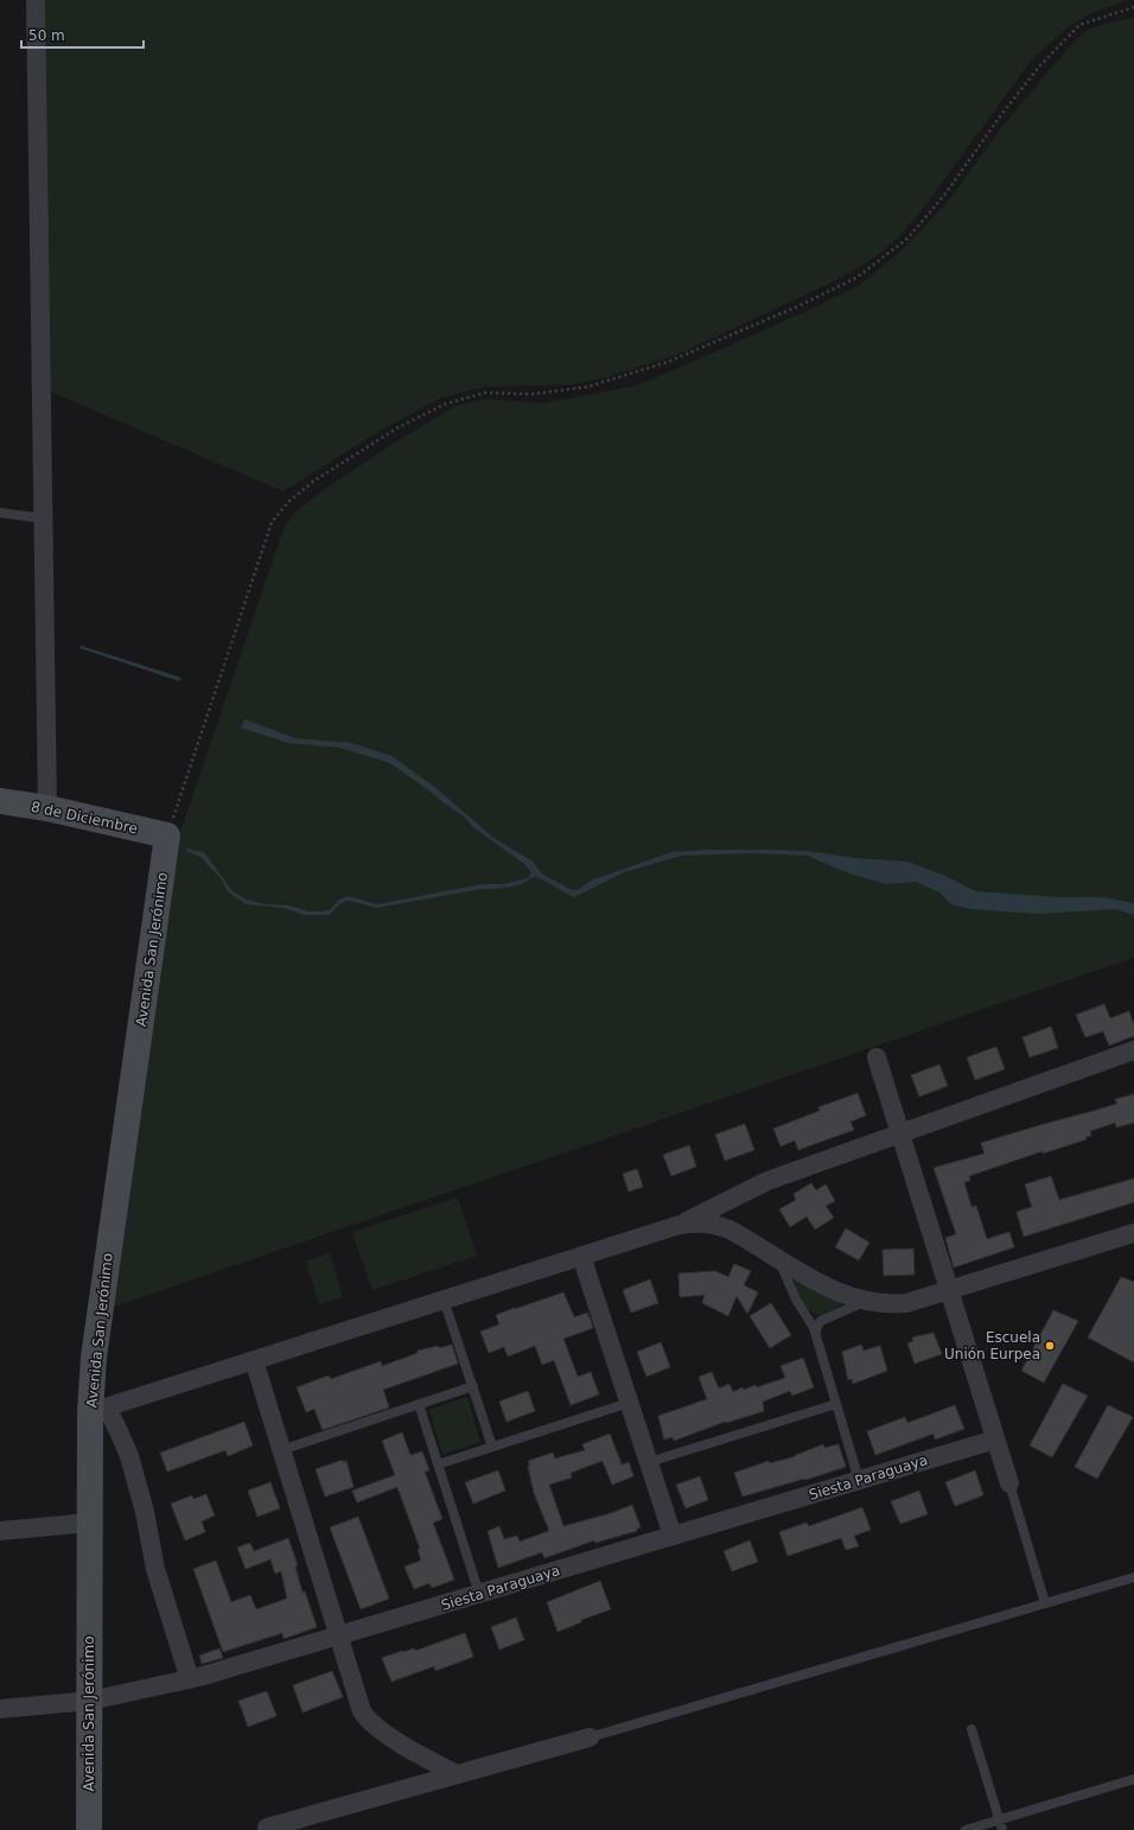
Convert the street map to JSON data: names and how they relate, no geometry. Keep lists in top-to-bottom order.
{
  "streets": {
    "street": ["8 de Diciembre", "Avenida San Jerónimo", "Siesta Paraguaya"]
  },
  "crossings": [
    ["8 de Diciembre", "Avenida San Jerónimo"],
    ["Avenida San Jerónimo", "Siesta Paraguaya"]
  ],
  "places": ["Escuela Unión Eurpea"],
  "scale_bar": "50 m"
}
